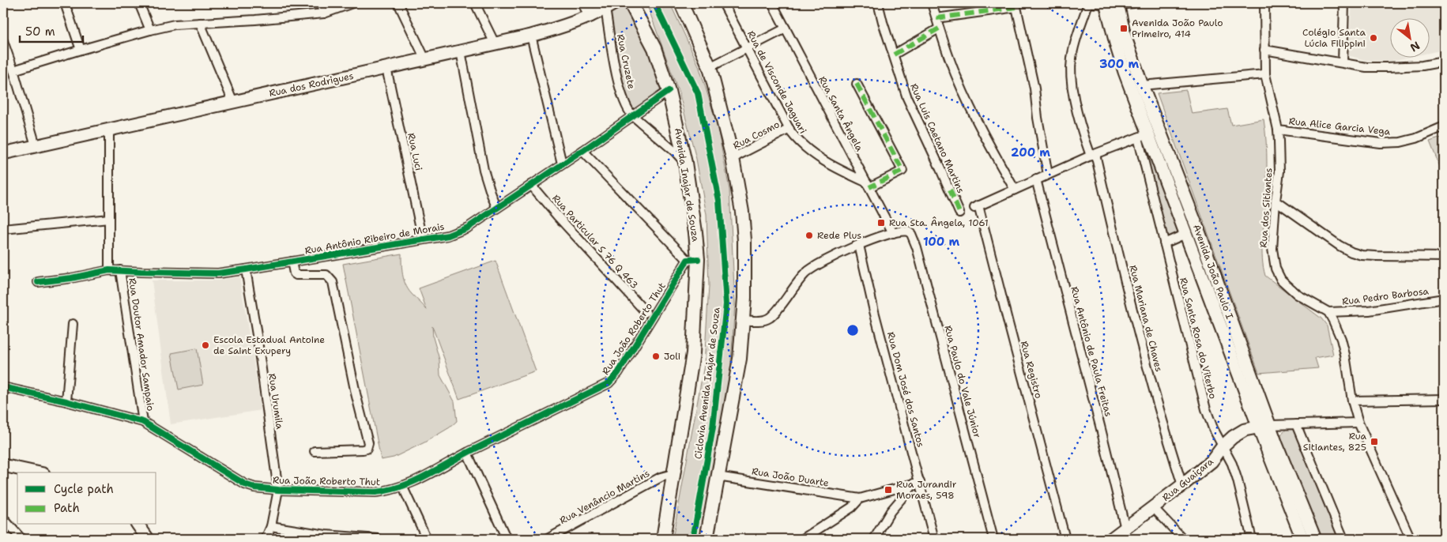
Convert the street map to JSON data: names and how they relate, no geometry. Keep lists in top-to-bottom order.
{
  "streets": {
    "main road": [
      "Rua dos Rodrigues",
      "Avenida Inajar de Souza",
      "Avenida João Paulo I",
      "Rua Guaiçara"
    ],
    "street": [
      "Rua Cruzete",
      "Rua de Visconde Jaguari",
      "Rua Santa Ângela",
      "Rua Alice Garcia Vega",
      "Rua Cosmo",
      "Rua Luis Caetano Martins",
      "Rua Luci",
      "Rua dos Sitiantes",
      "Rua Antônio Ribeiro de Morais",
      "Rua Particular S 76 Q 463",
      "Rua Pedro Barbosa",
      "Rua Mariana de Chaves",
      "Rua João Roberto Thut",
      "Rua Santa Rosa do Viterbo",
      "Rua Doutor Amador Sampaio",
      "Rua Antônio de Paula Freitas",
      "Rua Registro",
      "Rua Paulo do Vale Júnior",
      "Rua Dom José dos Santos",
      "Rua Urumila",
      "Rua João Duarte",
      "Rua Venâncio Martins"
    ],
    "cycle path": ["Ciclovia Avenida Inajar de Souza"]
  },
  "crossings": [
    ["Rua Cruzete", "Rua dos Rodrigues"],
    ["Rua Cruzete", "Rua Antônio Ribeiro de Morais"],
    ["Rua de Visconde Jaguari", "Rua Santa Ângela"],
    ["Rua de Visconde Jaguari", "Rua Cosmo"],
    ["Rua dos Rodrigues", "Rua Luci"],
    ["Rua Santa Ângela", "Rua Paulo do Vale Júnior"],
    ["Rua Alice Garcia Vega", "Rua dos Sitiantes"],
    ["Rua Luci", "Rua Antônio Ribeiro de Morais"],
    ["Avenida Inajar de Souza", "Rua Antônio Ribeiro de Morais"],
    ["Avenida Inajar de Souza", "Rua João Roberto Thut"],
    ["Avenida Inajar de Souza", "Rua Venâncio Martins"],
    ["Rua dos Sitiantes", "Rua Pedro Barbosa"],
    ["Rua Antônio Ribeiro de Morais", "Rua Particular S 76 Q 463"],
    ["Rua Antônio Ribeiro de Morais", "Rua Doutor Amador Sampaio"],
    ["Rua Antônio Ribeiro de Morais", "Rua Urumila"],
    ["Avenida João Paulo I", "Rua Santa Rosa do Viterbo"],
    ["Avenida João Paulo I", "Rua Guaiçara"],
    ["Rua Mariana de Chaves", "Rua Guaiçara"],
    ["Rua João Roberto Thut", "Rua Doutor Amador Sampaio"],
    ["Rua João Roberto Thut", "Rua Urumila"],
    ["Rua Santa Rosa do Viterbo", "Rua Guaiçara"],
    ["Rua Antônio de Paula Freitas", "Rua Guaiçara"]
  ],
  "places": {
    "transit": [
      "Avenida João Paulo Primeiro, 414",
      "Rua Sta. Ângela, 1061",
      "Rua Sitiantes, 825",
      "Rua Jurandir Moraes, 598"
    ],
    "other": [
      "Colégio Santa Lúcia Filippini",
      "Rede Plus",
      "Escola Estadual Antoine de Saint Exupery",
      "Joli"
    ]
  },
  "legend": ["Cycle path", "Path"],
  "scale_bar": "50 m",
  "north": "bottom right",
  "rings": ["300 m", "200 m", "100 m"]
}
